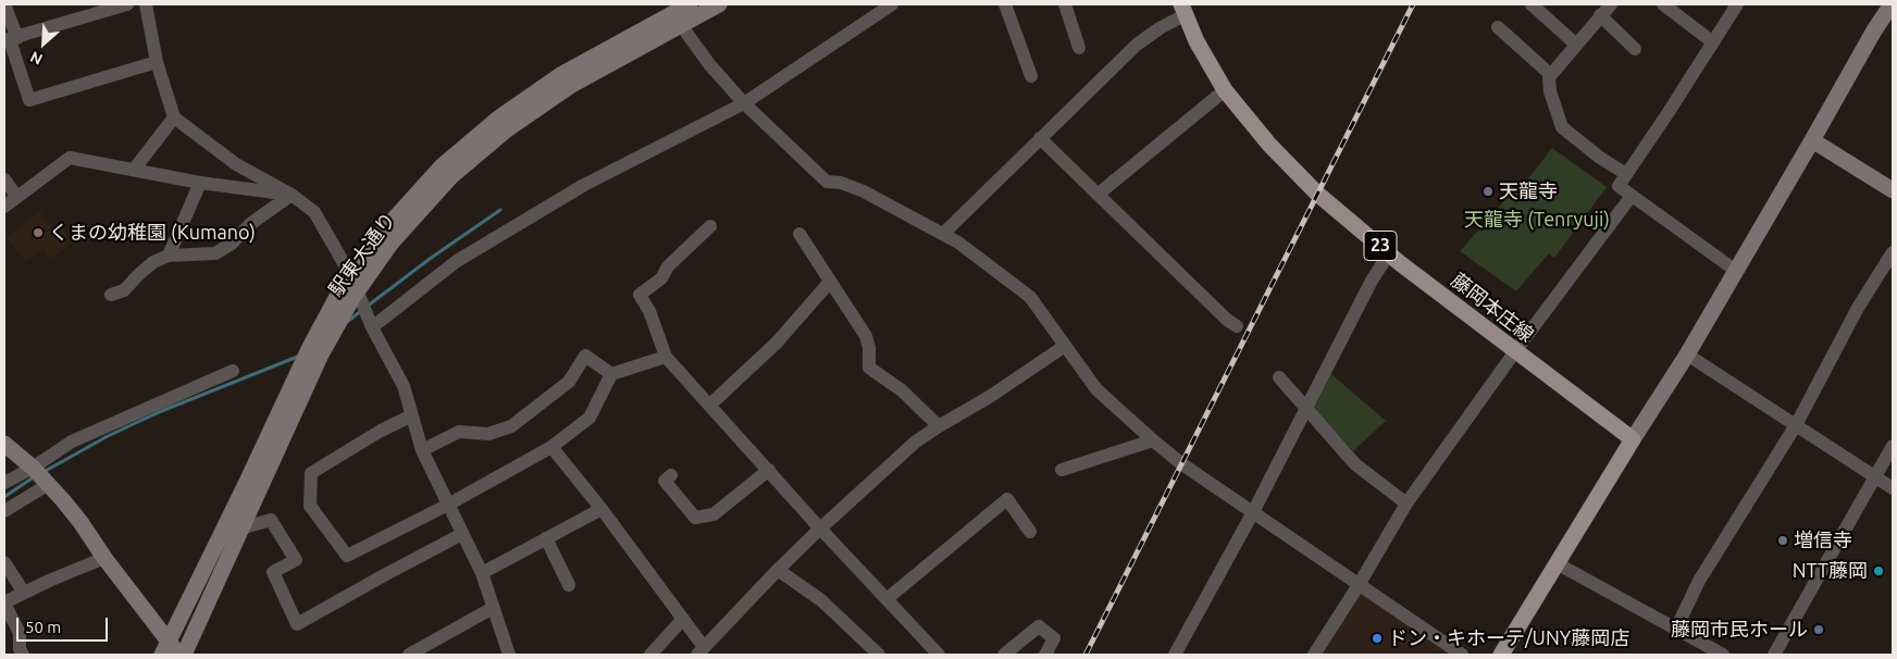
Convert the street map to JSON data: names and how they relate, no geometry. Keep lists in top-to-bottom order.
{
  "streets": {
    "main road": ["23", "藤岡本庄線"],
    "street": ["駅東大通り"]
  },
  "parks": ["天龍寺 (Tenryuji)"],
  "places": [
    "天龍寺",
    "くまの幼稚園 (Kumano)",
    "増信寺",
    "NTT藤岡",
    "藤岡市民ホール",
    "ドン・キホーテ/UNY藤岡店"
  ],
  "scale_bar": "50 m",
  "north": "bottom left"
}
